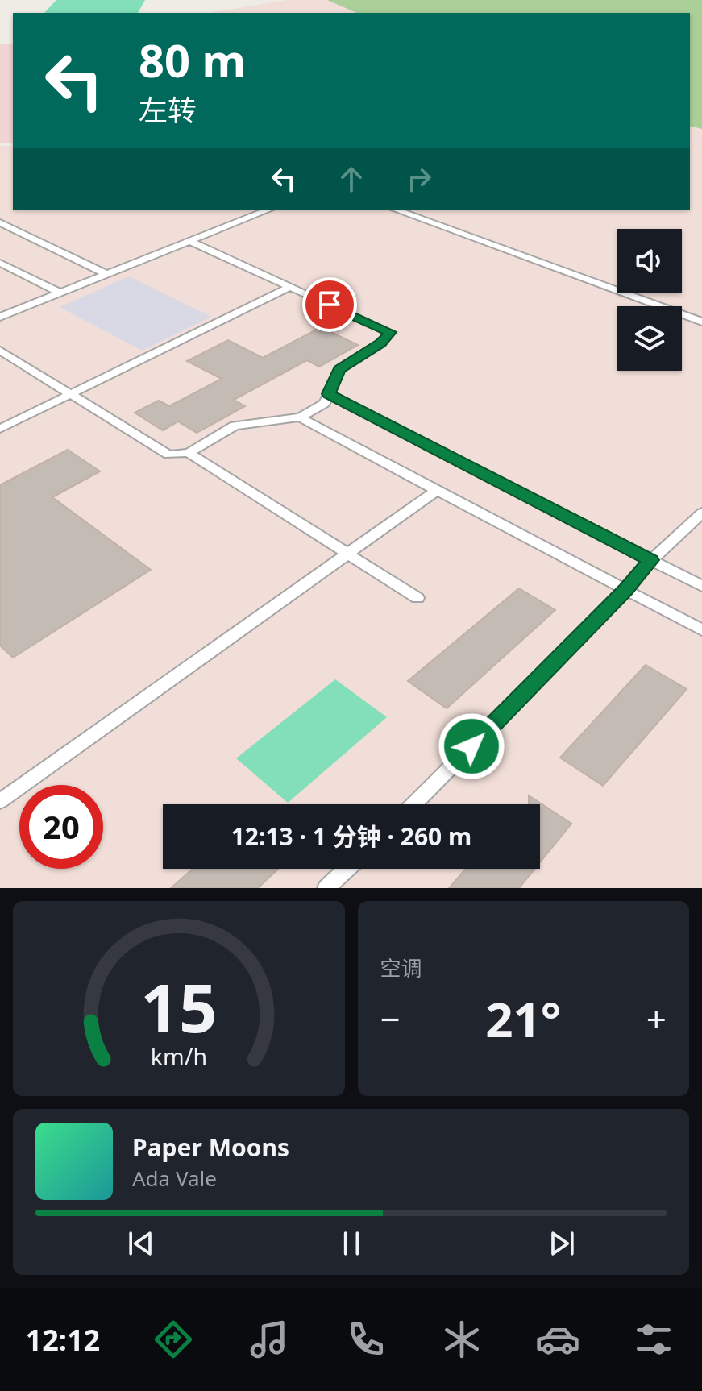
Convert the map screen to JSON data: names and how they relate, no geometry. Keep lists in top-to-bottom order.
{
  "page": {
    "turn": ["80 m", "左转"],
    "limit": "20",
    "trip": "12:13 · 1 分钟 · 260 m",
    "tile": "空调",
    "heat": ["−", "21°", "+"],
    "song": ["Paper Moons", "Ada Vale"],
    "tabs": "12:12",
    "gauge": ["15", "km/h"]
  }
}
